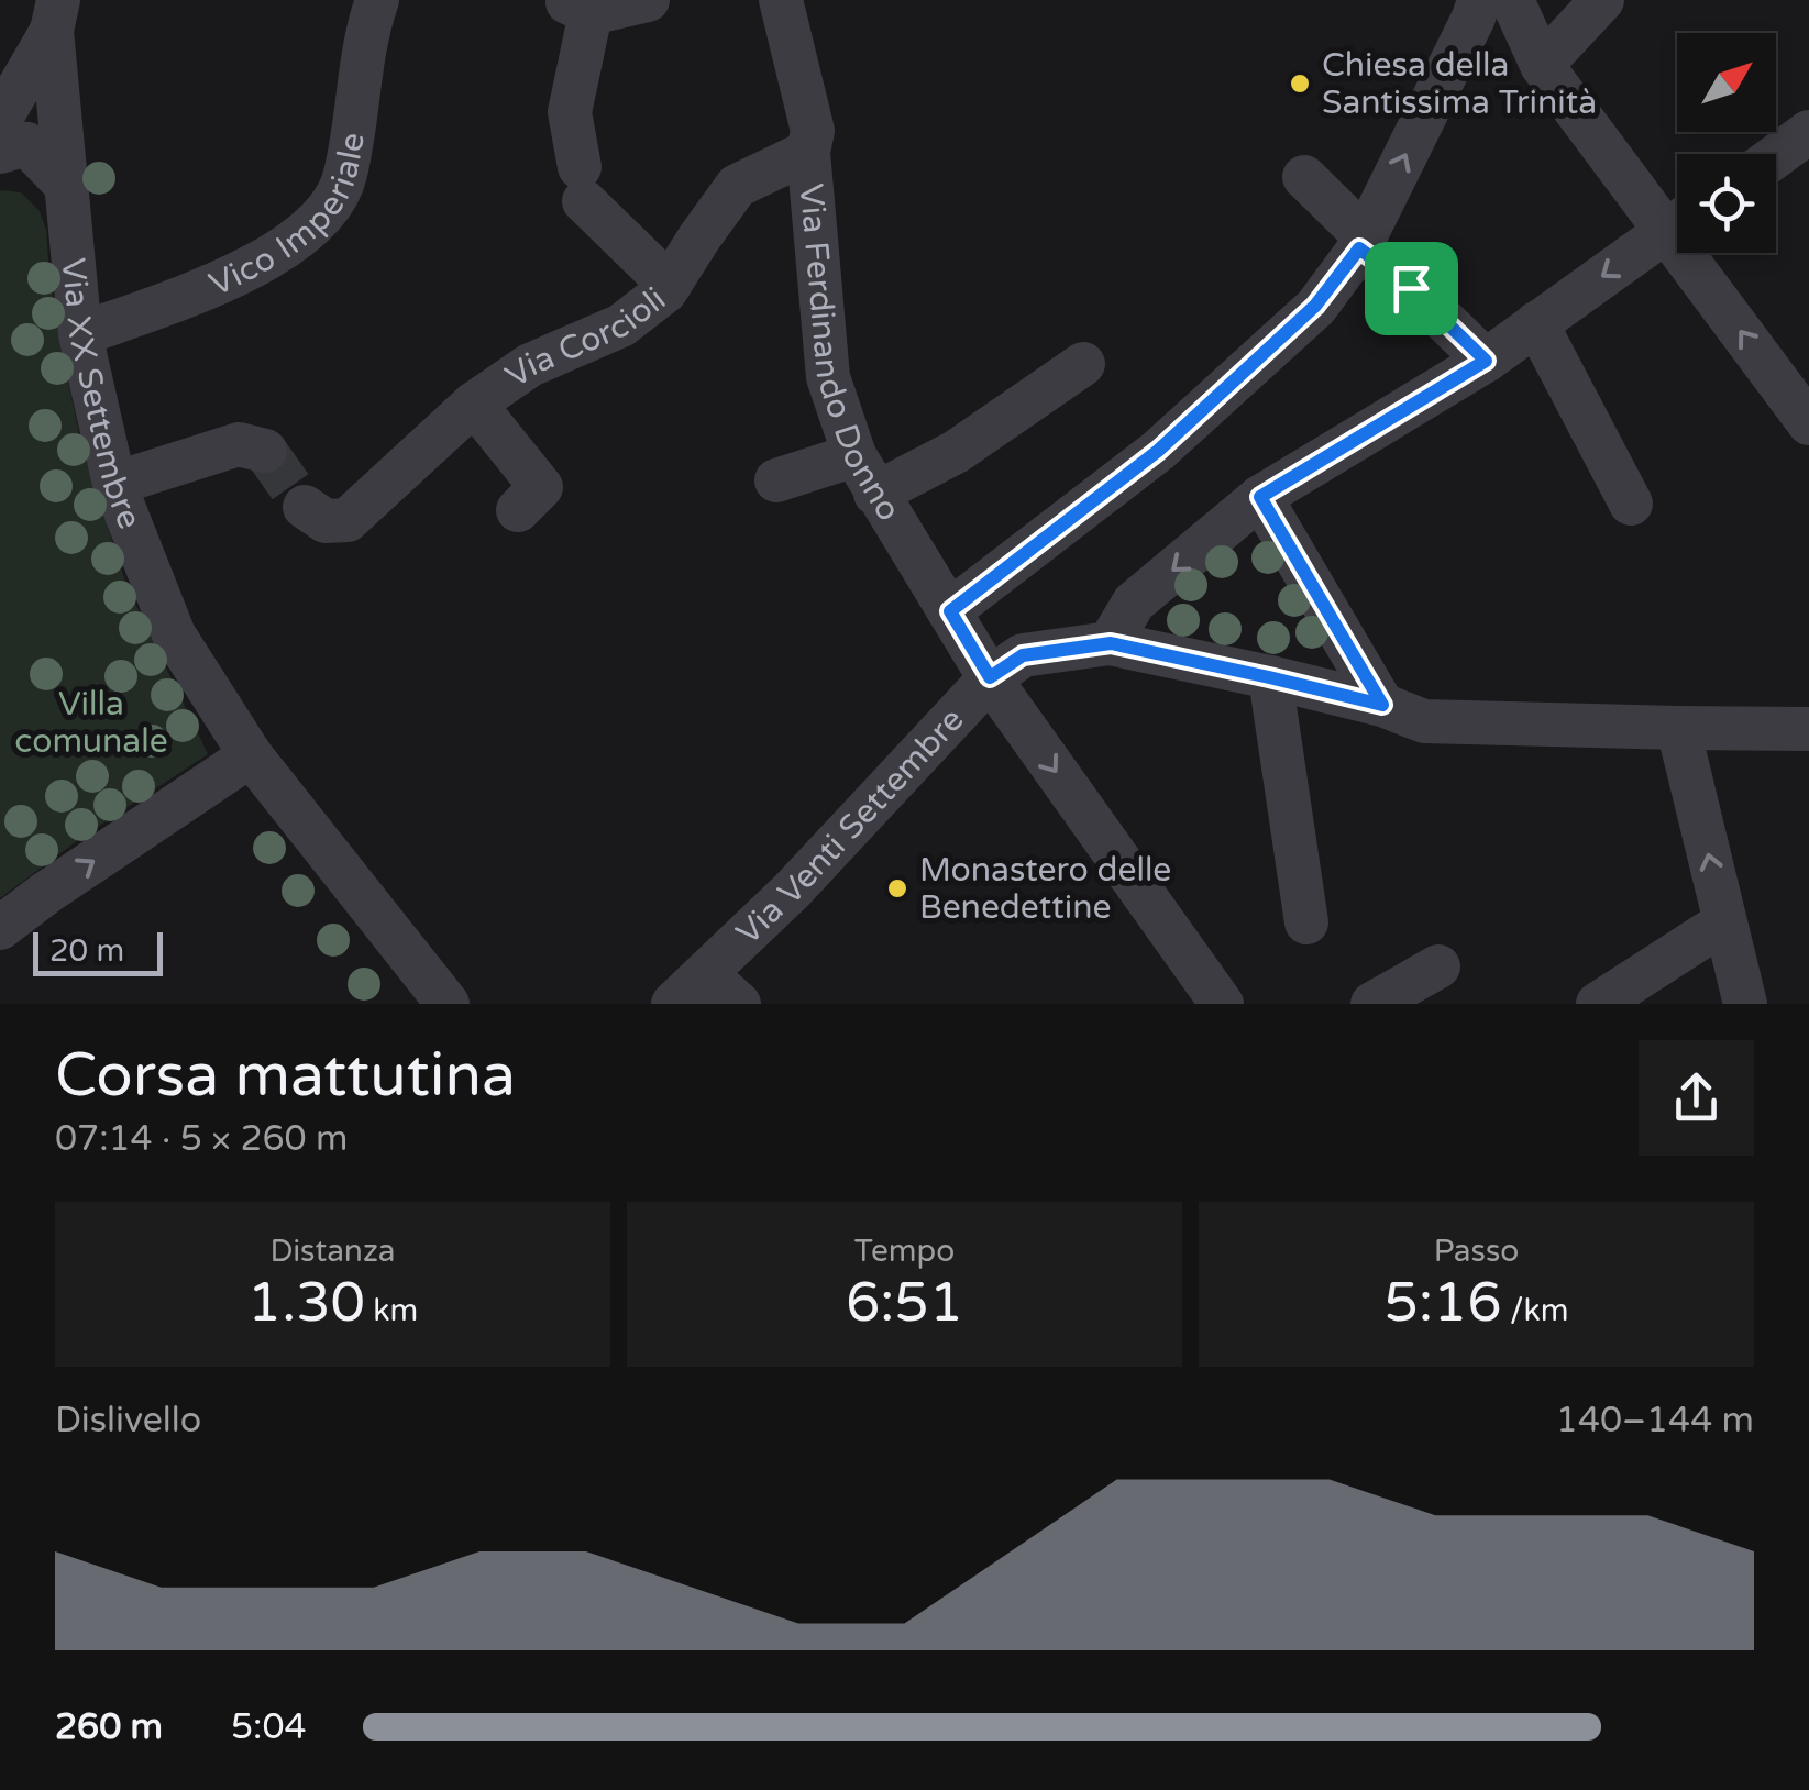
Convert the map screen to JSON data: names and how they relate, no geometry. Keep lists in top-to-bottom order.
{
  "streets": {
    "street": [
      "Vico Imperiale",
      "Via Corcioli",
      "Via Ferdinando Donno",
      "Via XX Settembre",
      "Via Venti Settembre"
    ]
  },
  "crossings": [
    ["Vico Imperiale", "Via XX Settembre"],
    ["Via Corcioli", "Via Ferdinando Donno"],
    ["Via Ferdinando Donno", "Via Venti Settembre"]
  ],
  "parks": ["Villa comunale"],
  "places": ["Chiesa della Santissima Trinità", "Monastero delle Benedettine"],
  "scale_bar": "20 m",
  "north": "top right",
  "page": {
    "scale": "20 m",
    "heading": ["Corsa mattutina", "07:14 · 5 × 260 m"],
    "stats": [
      ["Distanza", "1.30 km"],
      ["Tempo", "6:51"],
      ["Passo", "5:16 /km"]
    ],
    "chart": ["Dislivello", "140–144 m"],
    "list": [
      {
        "name": "260 m",
        "note": "5:04"
      }
    ]
  }
}
